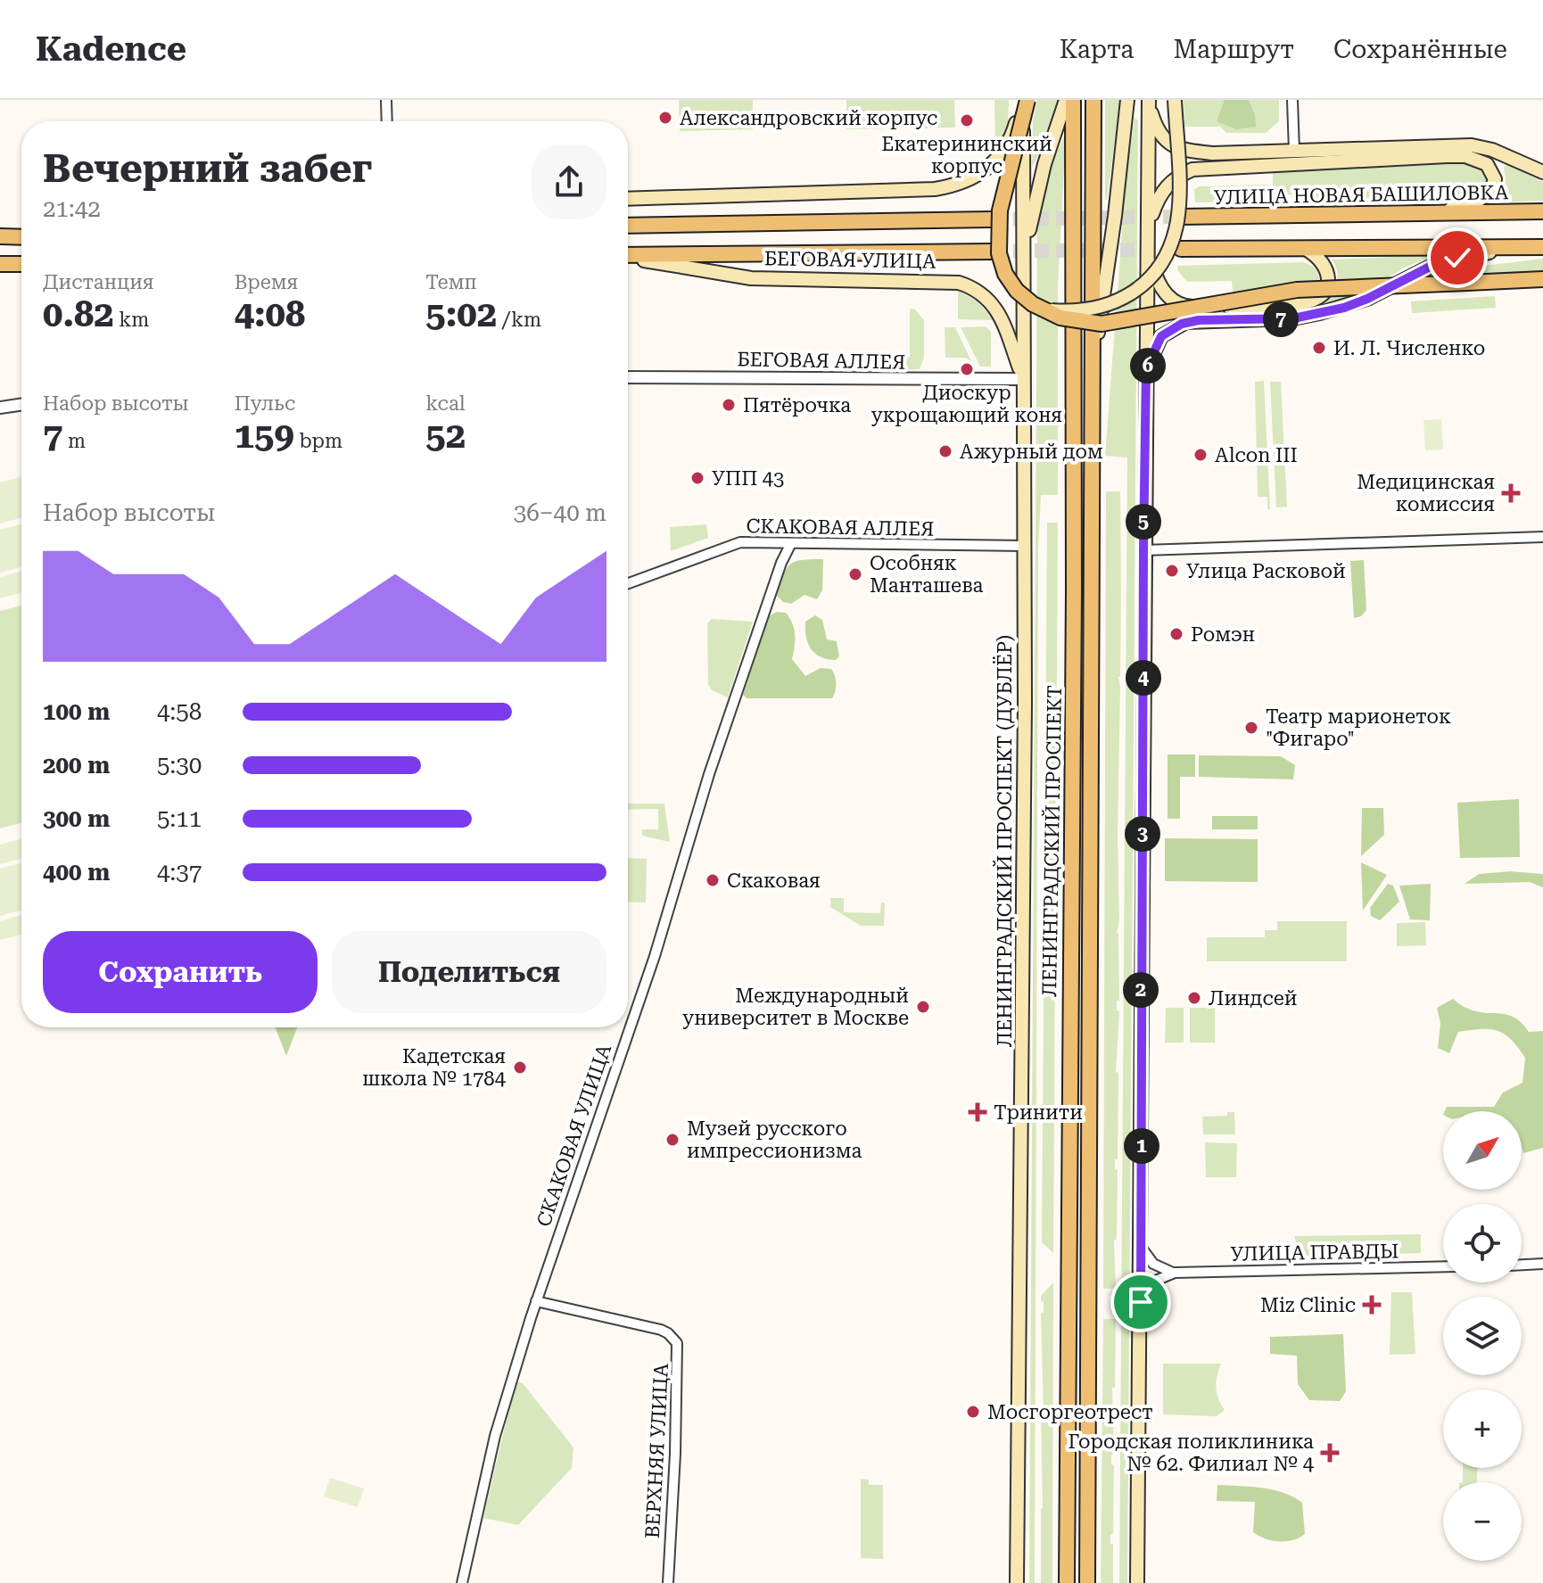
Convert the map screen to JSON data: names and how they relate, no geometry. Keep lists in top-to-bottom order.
{
  "streets": {
    "main road": [
      "УЛИЦА НОВАЯ БАШИЛОВКА",
      "БЕГОВАЯ УЛИЦА",
      "ЛЕНИНГРАДСКИЙ ПРОСПЕКТ (ДУБЛЁР)",
      "ЛЕНИНГРАДСКИЙ ПРОСПЕКТ"
    ],
    "street": [
      "БЕГОВАЯ АЛЛЕЯ",
      "СКАКОВАЯ АЛЛЕЯ",
      "СКАКОВАЯ УЛИЦА",
      "УЛИЦА ПРАВДЫ",
      "ВЕРХНЯЯ УЛИЦА"
    ]
  },
  "crossings": [
    ["БЕГОВАЯ УЛИЦА", "БЕГОВАЯ АЛЛЕЯ"],
    ["БЕГОВАЯ УЛИЦА", "ЛЕНИНГРАДСКИЙ ПРОСПЕКТ (ДУБЛЁР)"],
    ["БЕГОВАЯ АЛЛЕЯ", "ЛЕНИНГРАДСКИЙ ПРОСПЕКТ (ДУБЛЁР)"],
    ["СКАКОВАЯ АЛЛЕЯ", "ЛЕНИНГРАДСКИЙ ПРОСПЕКТ (ДУБЛЁР)"],
    ["СКАКОВАЯ АЛЛЕЯ", "СКАКОВАЯ УЛИЦА"],
    ["СКАКОВАЯ УЛИЦА", "ВЕРХНЯЯ УЛИЦА"]
  ],
  "places": {
    "other": [
      "Александровский корпус",
      "Екатерининский корпус",
      "И. Л. Численко",
      "Диоскур укрощающий коня",
      "Пятёрочка",
      "Ажурный дом",
      "Alcon III",
      "УПП 43",
      "Улица Расковой",
      "Особняк Манташева",
      "Ромэн",
      "Театр марионеток \"Фигаро\"",
      "Скаковая",
      "Линдсей",
      "Международный университет в Москве",
      "Кадетская школа № 1784",
      "Музей русского импрессионизма",
      "Мосгоргеотрест"
    ],
    "health": [
      "Медицинская комиссия",
      "Тринити",
      "Miz Clinic",
      "Городская поликлиника № 62. Филиал № 4"
    ]
  },
  "north": "top right",
  "page": {
    "header": "Kadence",
    "nav": ["Карта", "Маршрут", "Сохранённые"],
    "heading": ["Вечерний забег", "21:42"],
    "stats": [
      ["Дистанция", "0.82 km"],
      ["Время", "4:08"],
      ["Темп", "5:02 /km"],
      ["Набор высоты", "7 m"],
      ["Пульс", "159 bpm"],
      ["kcal", "52"]
    ],
    "pins": [
      "7",
      "6",
      "5",
      "4",
      "3",
      "2",
      "1"
    ],
    "chart": ["Набор высоты", "36–40 m"],
    "list": [
      {
        "name": "100 m",
        "note": "4:58"
      },
      {
        "name": "200 m",
        "note": "5:30"
      },
      {
        "name": "300 m",
        "note": "5:11"
      },
      {
        "name": "400 m",
        "note": "4:37"
      }
    ],
    "buttons": ["Сохранить", "Поделиться"],
    "map_buttons": ["+", "−"]
  }
}
